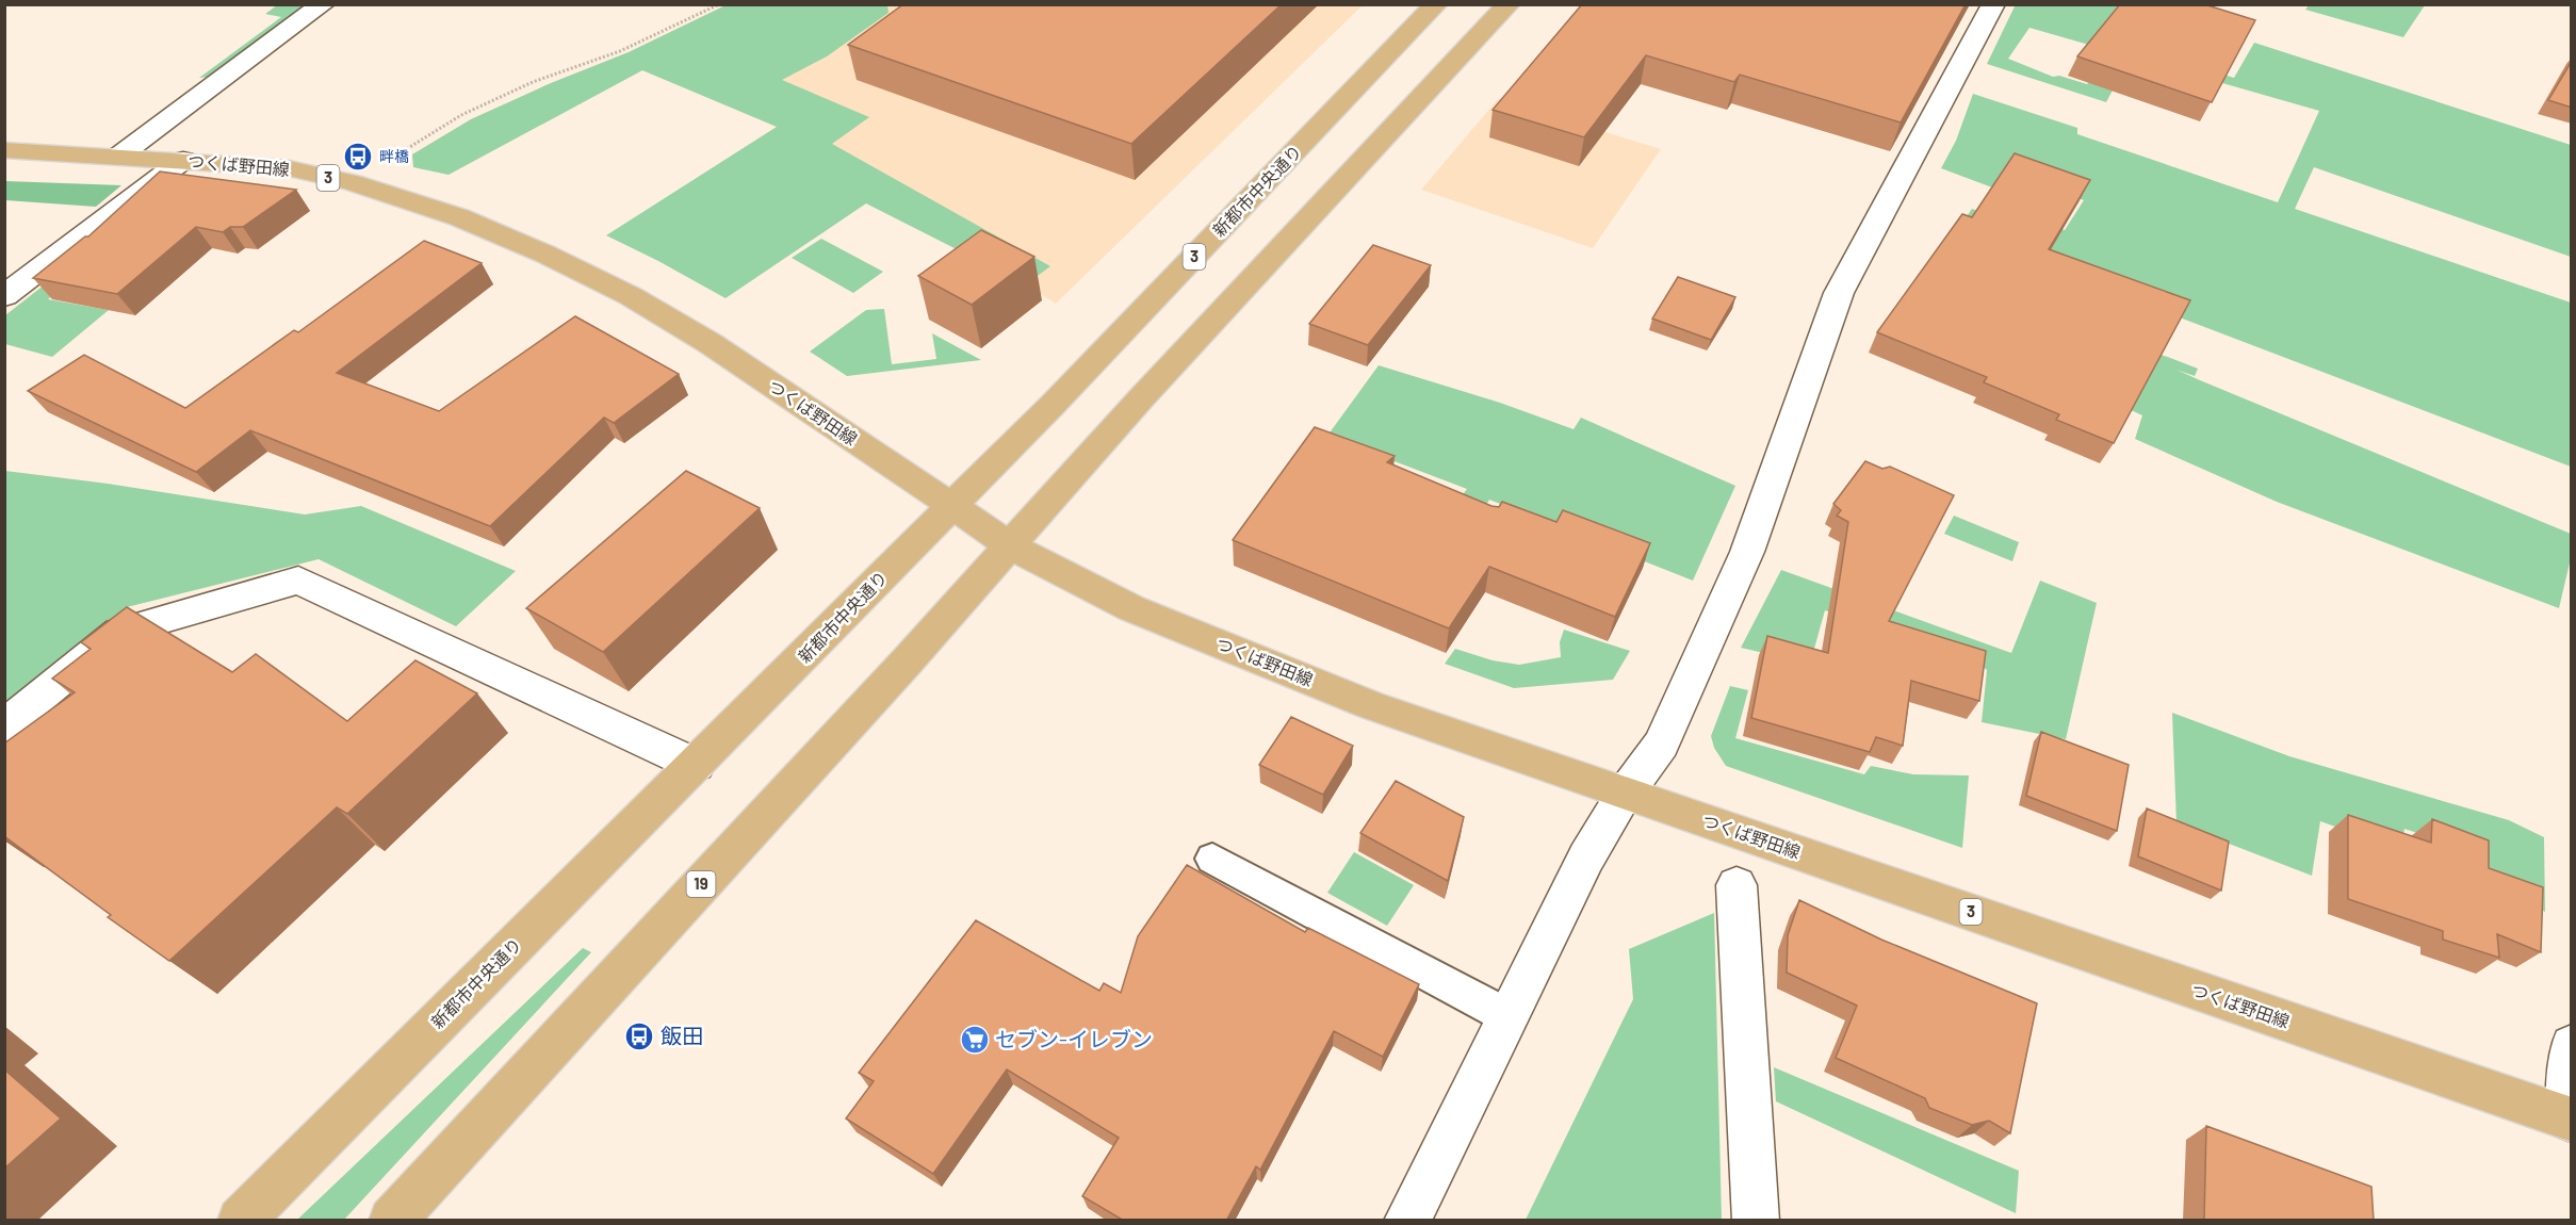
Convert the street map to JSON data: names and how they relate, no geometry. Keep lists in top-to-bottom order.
{
  "streets": {
    "main road": [
      "つくば野田線",
      "3",
      "新都市中央通り",
      "19"
    ]
  },
  "crossings": [
    ["つくば野田線", "新都市中央通り"],
    ["つくば野田線", "19"]
  ],
  "places": {
    "bus stop": ["畔橋", "飯田"],
    "supermarket": ["セブン-イレブン"]
  }
}
